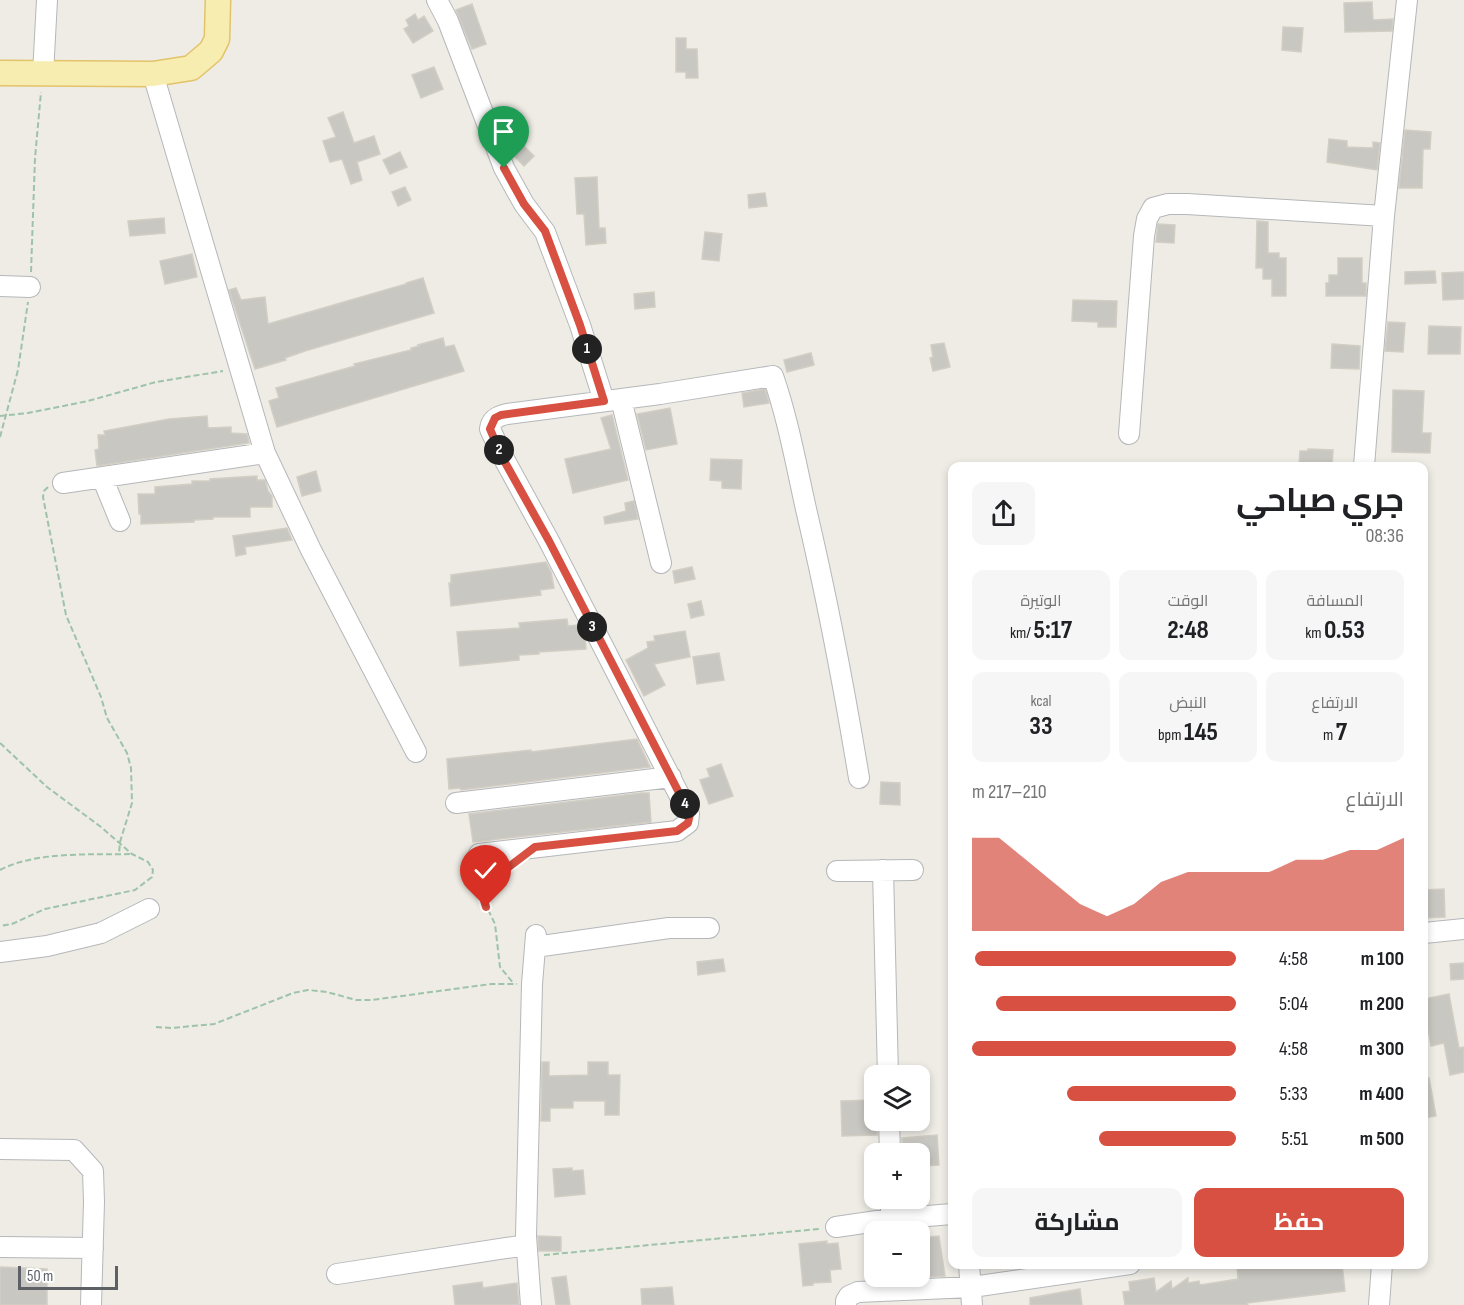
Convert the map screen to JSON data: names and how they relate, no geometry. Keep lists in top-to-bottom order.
{
  "scale_bar": "50 m",
  "page": {
    "pins": [
      "1",
      "2",
      "3",
      "4"
    ],
    "heading": ["جري صباحي", "08:36"],
    "stats": [
      ["المسافة", "0.53 km"],
      ["الوقت", "2:48"],
      ["الوتيرة", "5:17 /km"],
      ["الارتفاع", "7 m"],
      ["النبض", "145 bpm"],
      ["kcal", "33"]
    ],
    "chart": ["الارتفاع", "210–217 m"],
    "list": [
      {
        "name": "100 m",
        "note": "4:58"
      },
      {
        "name": "200 m",
        "note": "5:04"
      },
      {
        "name": "300 m",
        "note": "4:58"
      },
      {
        "name": "400 m",
        "note": "5:33"
      },
      {
        "name": "500 m",
        "note": "5:51"
      }
    ],
    "map_buttons": ["+", "−"],
    "buttons": ["حفظ", "مشاركة"],
    "scale": "50 m"
  }
}
